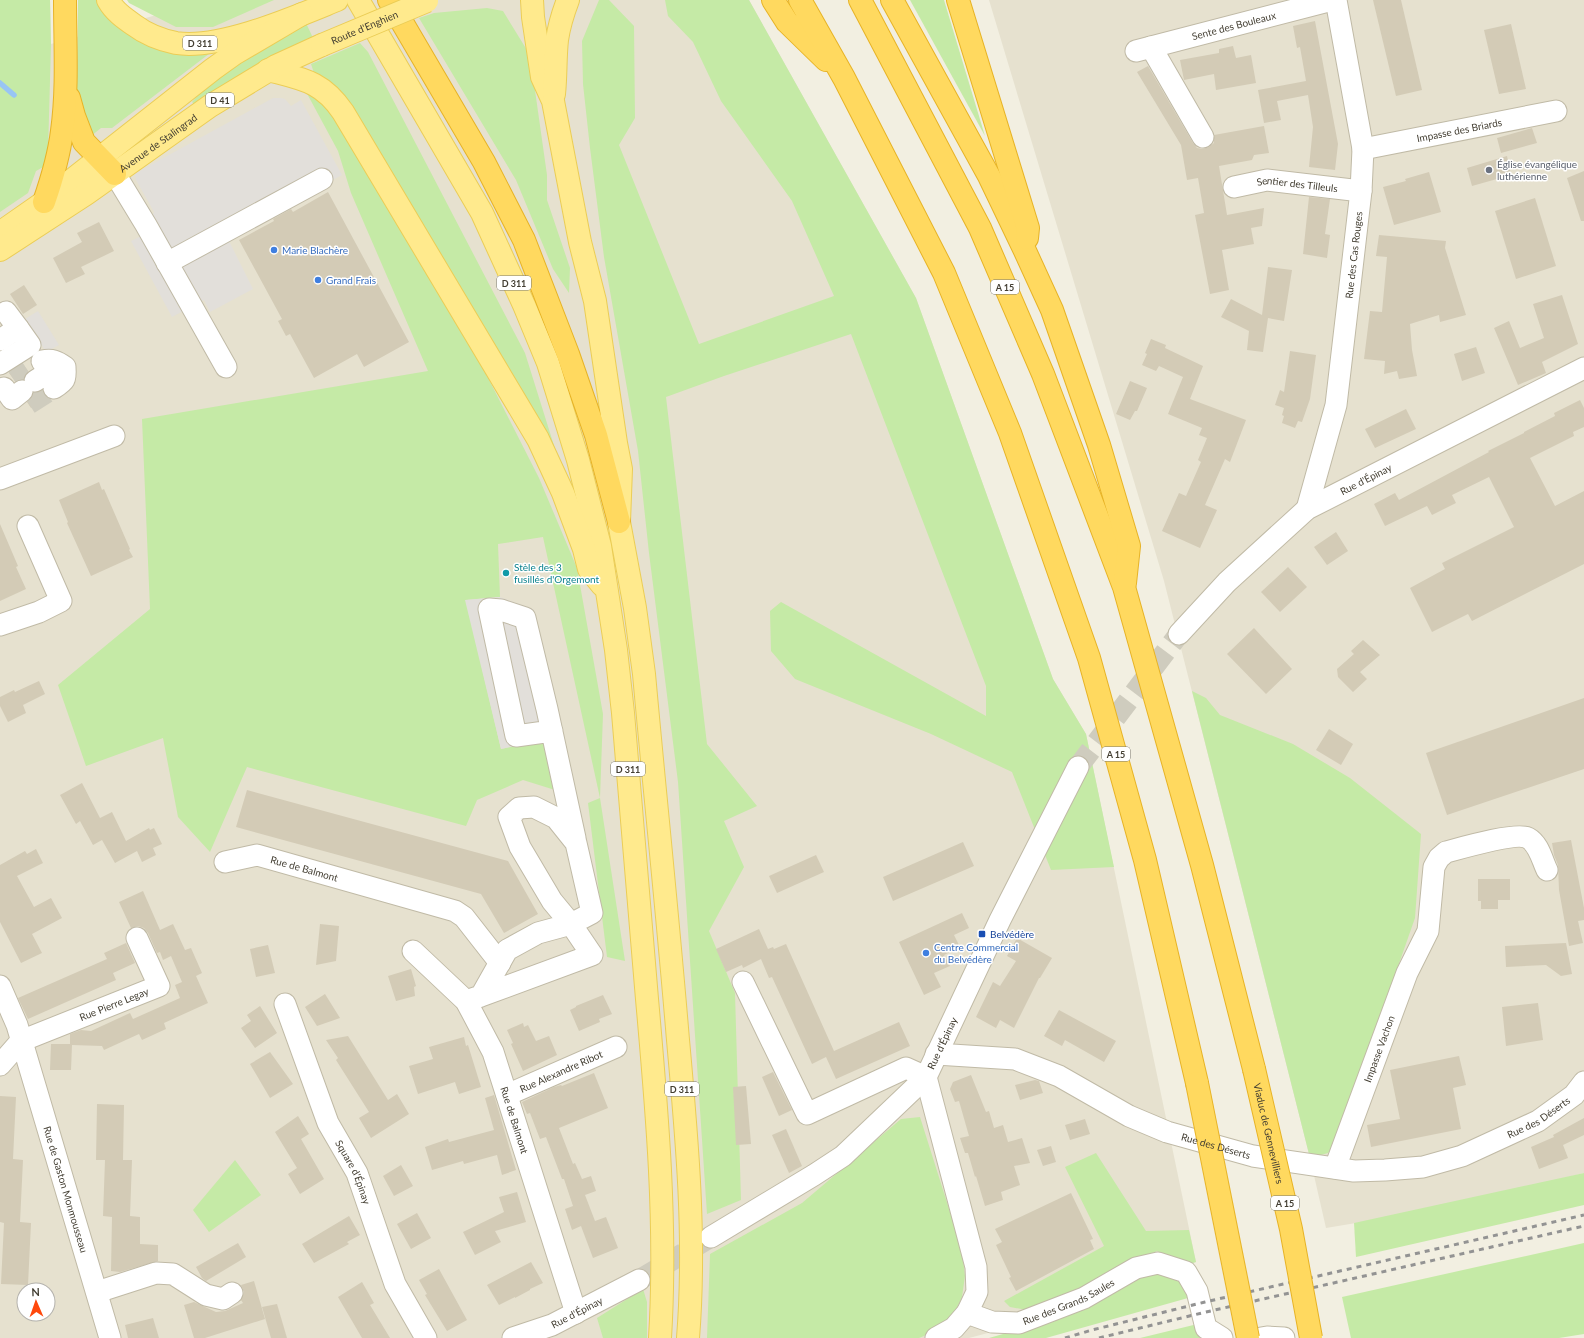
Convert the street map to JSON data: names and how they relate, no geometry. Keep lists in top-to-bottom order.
{
  "streets": {
    "highway": ["A 15", "Viaduc de Gennevilliers"],
    "main road": [
      "Route d'Enghien",
      "D 311",
      "D 41",
      "Avenue de Stalingrad"
    ],
    "street": [
      "Sente des Bouleaux",
      "Impasse des Briards",
      "Sentier des Tilleuls",
      "Rue des Cas Rouges",
      "Rue d'Épinay",
      "Rue de Balmont",
      "Rue Pierre Legay",
      "Impasse Vachon",
      "Rue Alexandre Ribot",
      "Rue des Déserts",
      "Square d'Épinay",
      "Rue de Gaston Monmousseau",
      "Rue des Grands Saules"
    ]
  },
  "crossings": [
    ["Route d'Enghien", "Avenue de Stalingrad"],
    ["D 311", "D 41"],
    ["Impasse des Briards", "Rue des Cas Rouges"],
    ["Sentier des Tilleuls", "Rue des Cas Rouges"],
    ["Rue des Cas Rouges", "Rue d'Épinay"],
    ["A 15", "Viaduc de Gennevilliers"],
    ["Rue d'Épinay", "Rue de Balmont"],
    ["Rue d'Épinay", "Rue des Déserts"],
    ["Rue de Balmont", "Rue Alexandre Ribot"],
    ["Rue Pierre Legay", "Rue de Gaston Monmousseau"],
    ["Impasse Vachon", "Rue des Déserts"]
  ],
  "places": {
    "other": [
      "Église évangélique luthérienne",
      "Marie Blachère",
      "Grand Frais",
      "Stèle des 3 fusillés d'Orgemont",
      "Centre Commercial du Belvédère"
    ],
    "transit": ["Belvédère"]
  },
  "north": "top"
}
